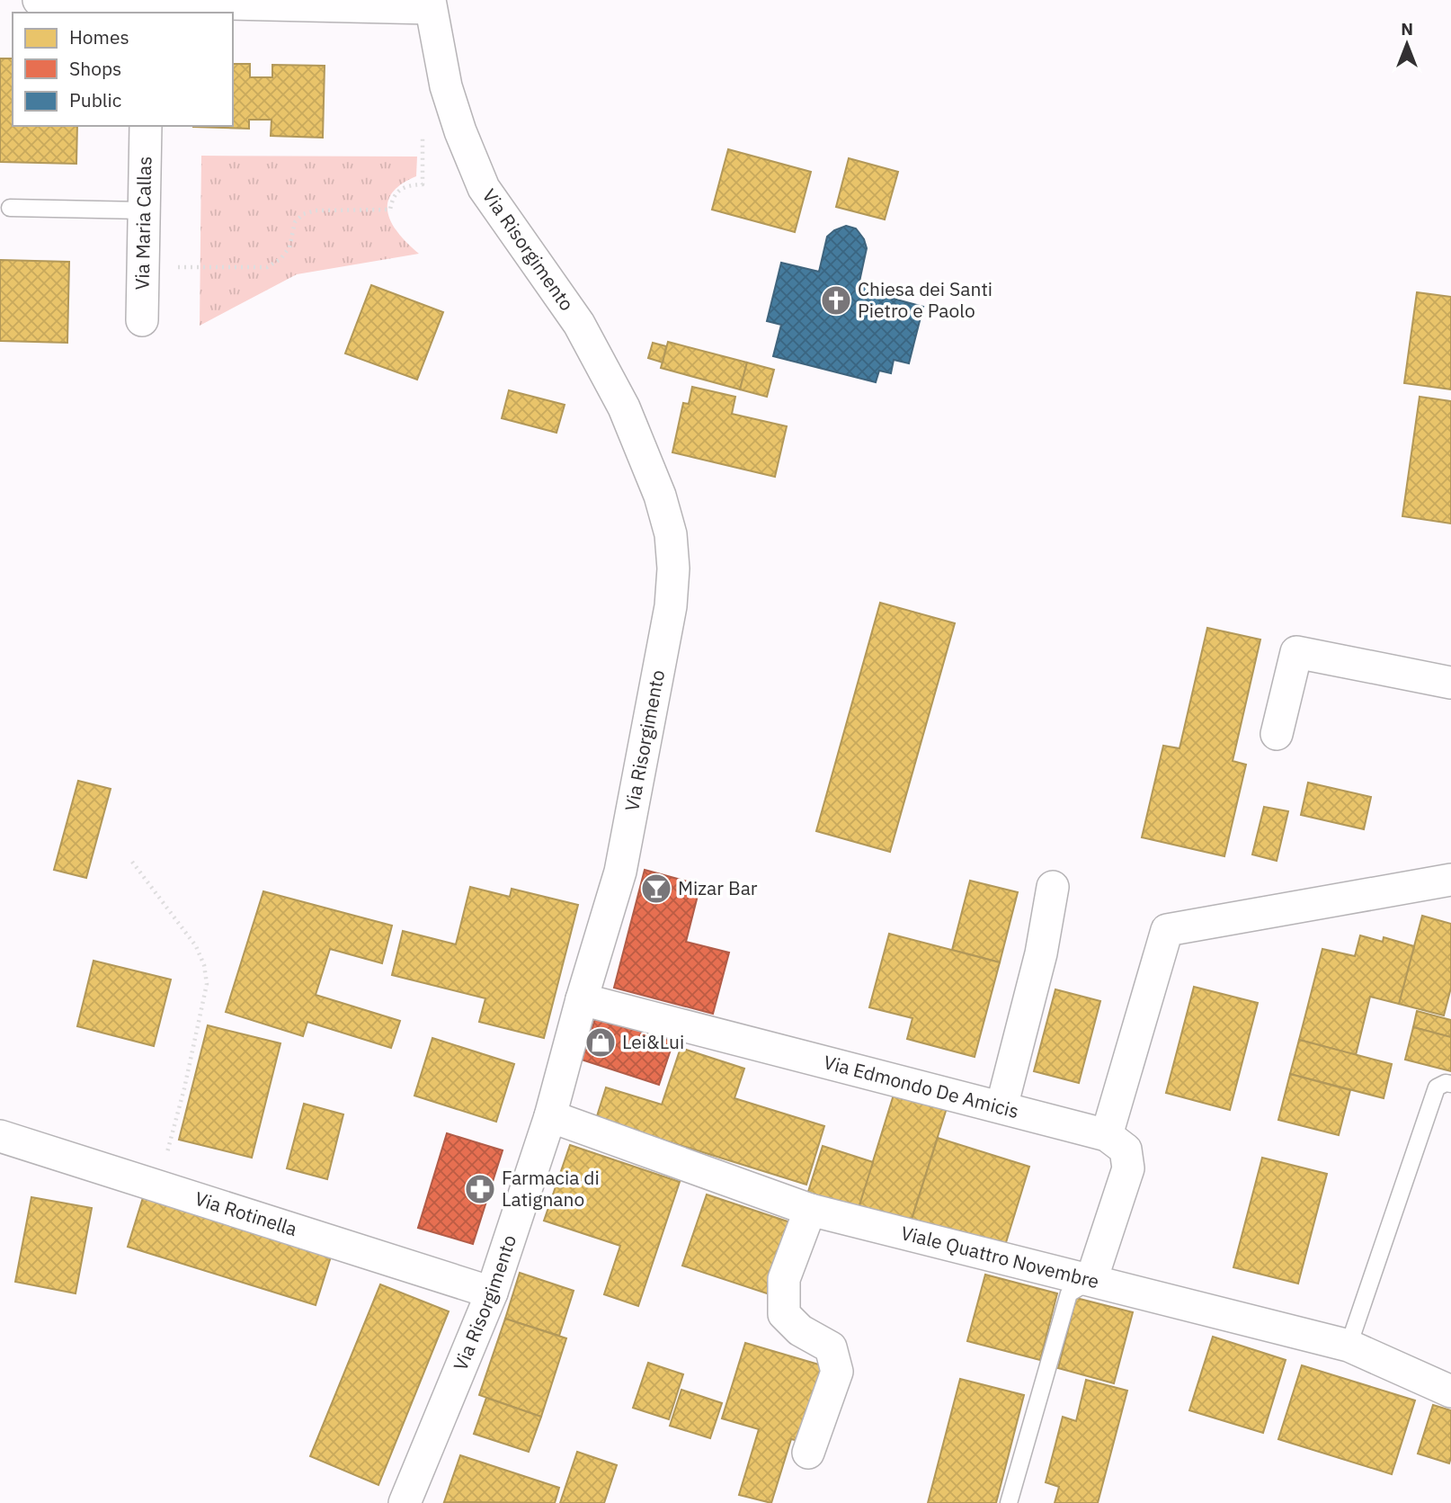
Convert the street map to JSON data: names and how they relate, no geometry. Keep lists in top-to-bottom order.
{
  "streets": {
    "street": [
      "Via Maria Callas",
      "Via Risorgimento",
      "Via Edmondo De Amicis",
      "Via Rotinella",
      "Viale Quattro Novembre"
    ]
  },
  "crossings": [
    ["Via Risorgimento", "Via Edmondo De Amicis"],
    ["Via Risorgimento", "Via Rotinella"],
    ["Via Risorgimento", "Viale Quattro Novembre"]
  ],
  "places": {
    "church": ["Chiesa dei Santi Pietro e Paolo"],
    "bar": ["Mizar Bar"],
    "shop": ["Lei&Lui"],
    "pharmacy": ["Farmacia di Latignano"]
  },
  "legend": ["Homes", "Shops", "Public"],
  "north": "top"
}
